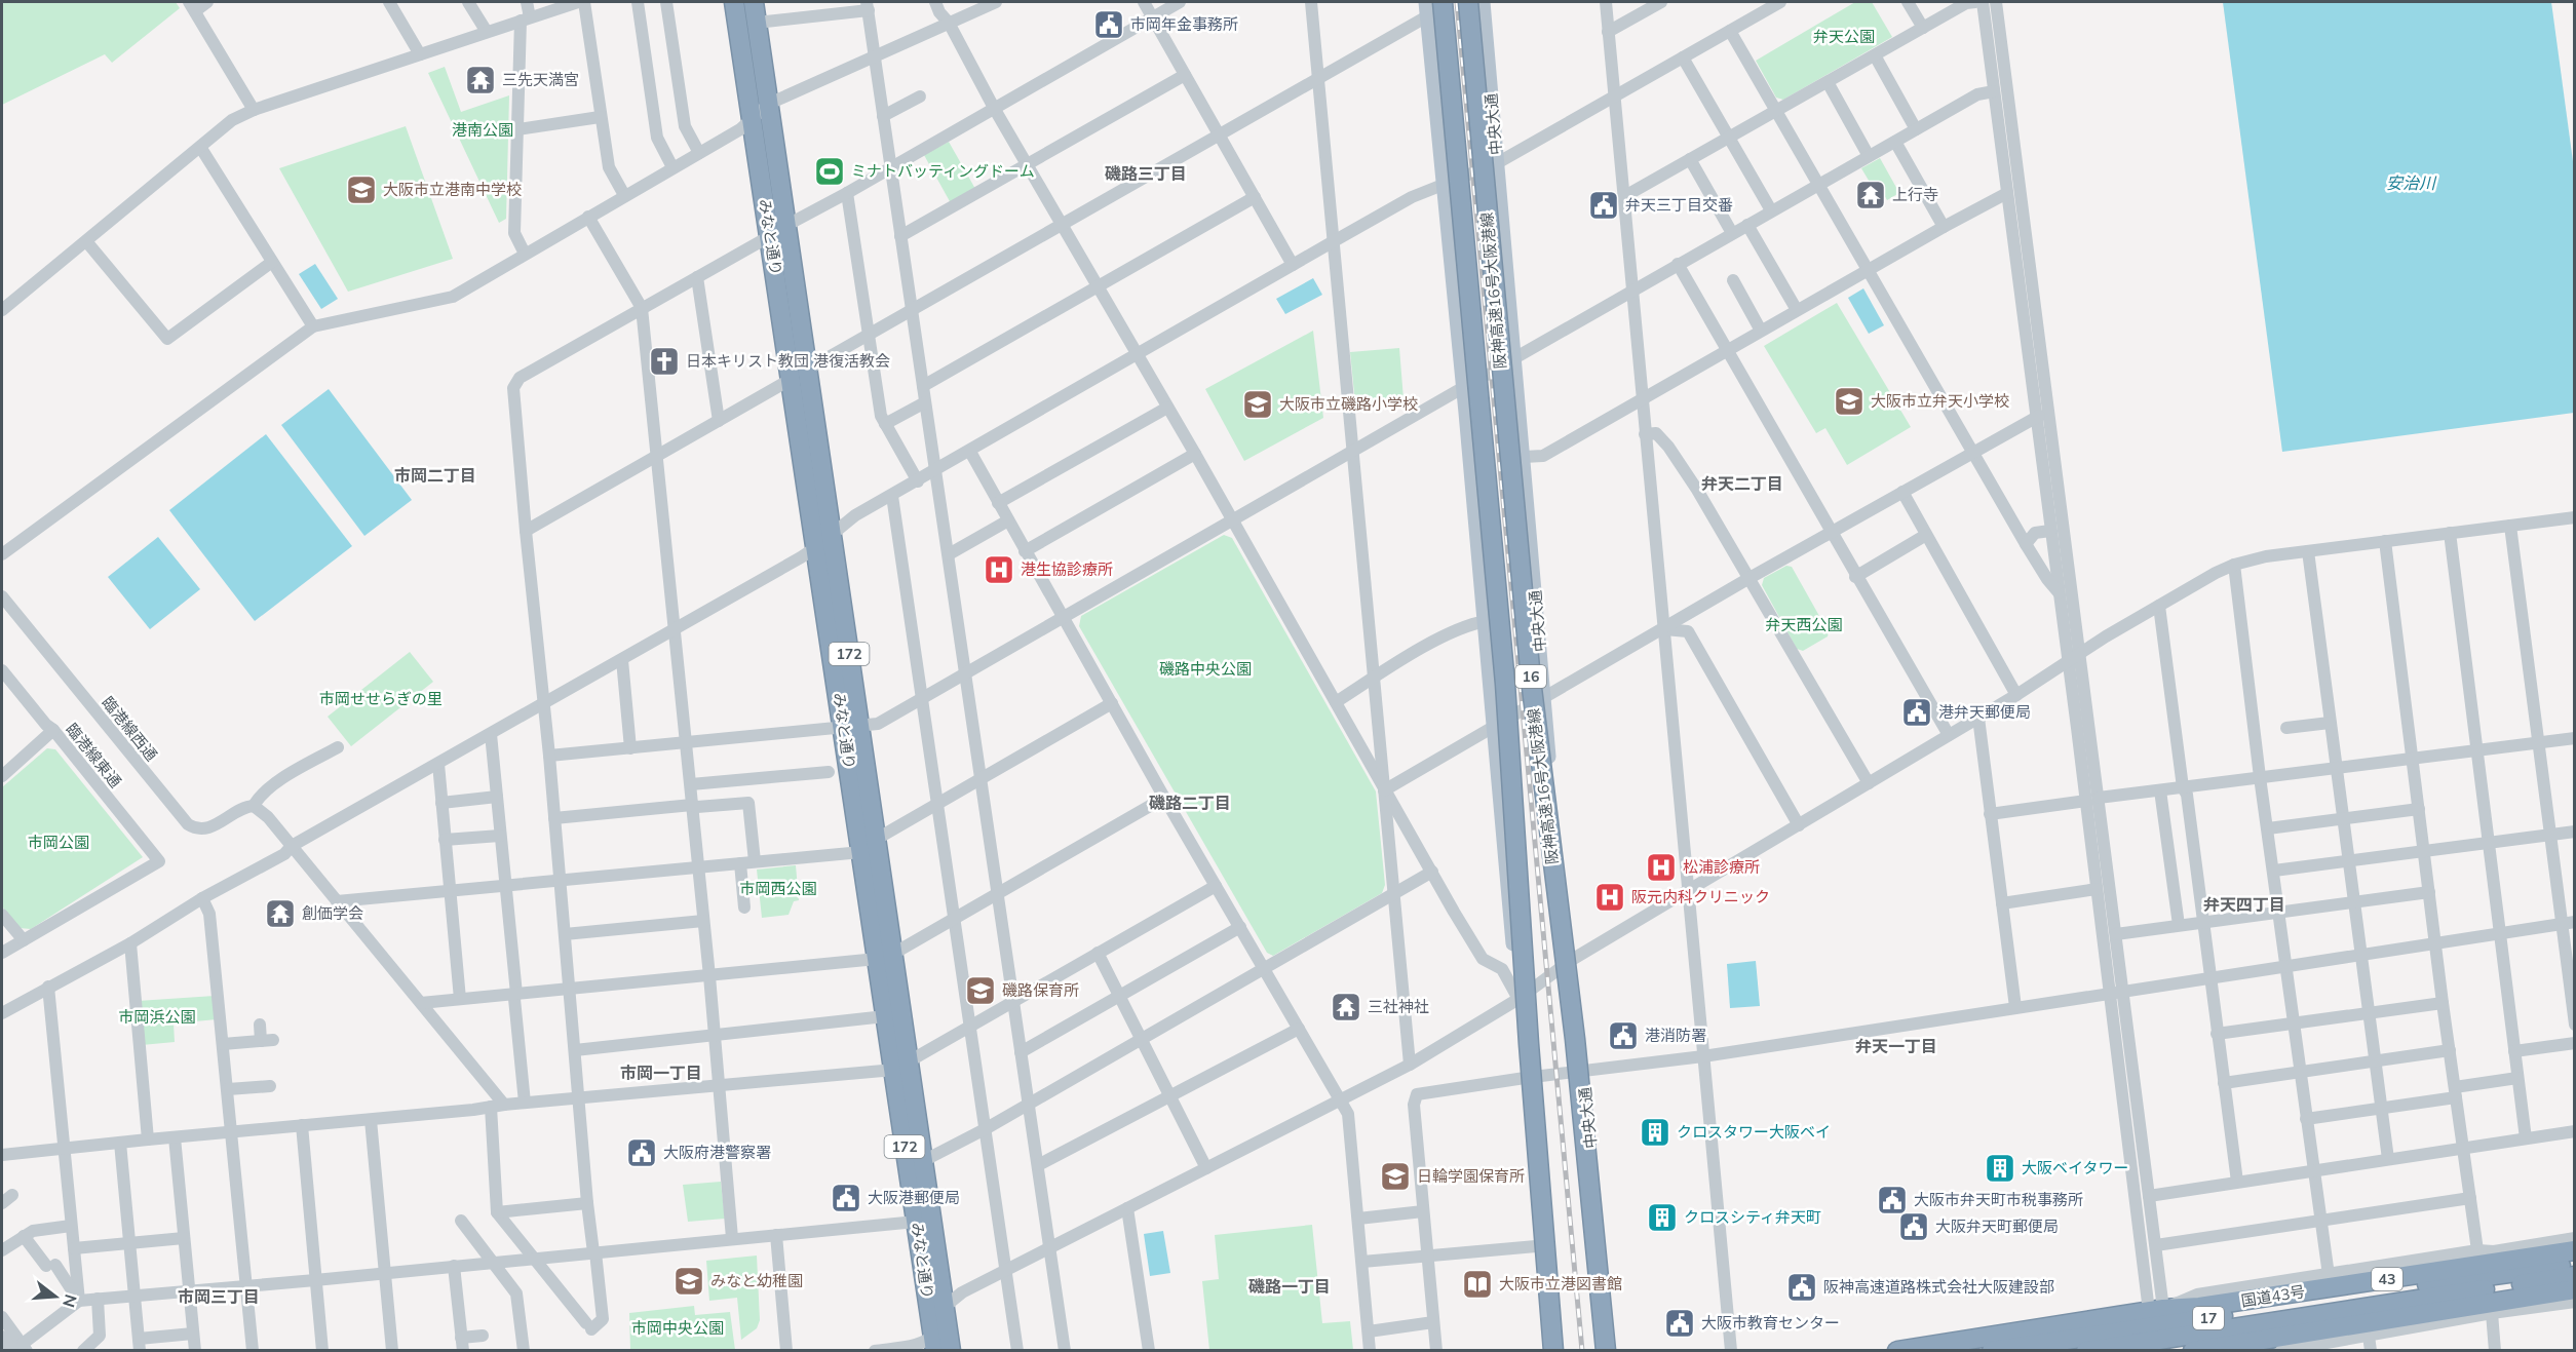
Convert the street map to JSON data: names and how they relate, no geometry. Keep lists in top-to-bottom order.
{
  "streets": {
    "highway": [
      "みなと通り",
      "阪神高速16号大阪港線",
      "172",
      "16",
      "43",
      "国道43号",
      "17"
    ],
    "main road": ["中央大通"],
    "street": ["臨港線西通", "臨港線東通"]
  },
  "districts": [
    "磯路三丁目",
    "市岡二丁目",
    "弁天二丁目",
    "磯路二丁目",
    "弁天四丁目",
    "弁天一丁目",
    "市岡一丁目",
    "磯路一丁目",
    "市岡三丁目"
  ],
  "water": ["安治川"],
  "parks": [
    "弁天公園",
    "港南公園",
    "弁天西公園",
    "磯路中央公園",
    "市岡せせらぎの里",
    "市岡公園",
    "市岡西公園",
    "市岡浜公園",
    "市岡中央公園"
  ],
  "places": {
    "public building": [
      "市岡年金事務所",
      "弁天三丁目交番",
      "港弁天郵便局",
      "港消防署",
      "大阪府港警察署",
      "大阪港郵便局",
      "大阪市弁天町市税事務所",
      "大阪弁天町郵便局",
      "阪神高速道路株式会社大阪建設部",
      "大阪市教育センター"
    ],
    "temple": [
      "三先天満宮",
      "上行寺",
      "創価学会",
      "三社神社"
    ],
    "sports": ["ミナトバッティングドーム"],
    "school or university": [
      "大阪市立港南中学校",
      "大阪市立弁天小学校",
      "大阪市立磯路小学校",
      "磯路保育所",
      "日輪学園保育所",
      "みなと幼稚園"
    ],
    "church": ["日本キリスト教団 港復活教会"],
    "hospital": ["港生協診療所", "松浦診療所", "阪元内科クリニック"],
    "building": ["クロスタワー大阪ベイ", "大阪ベイタワー", "クロスシティ弁天町"],
    "library": ["大阪市立港図書館"]
  },
  "north": "right"
}
